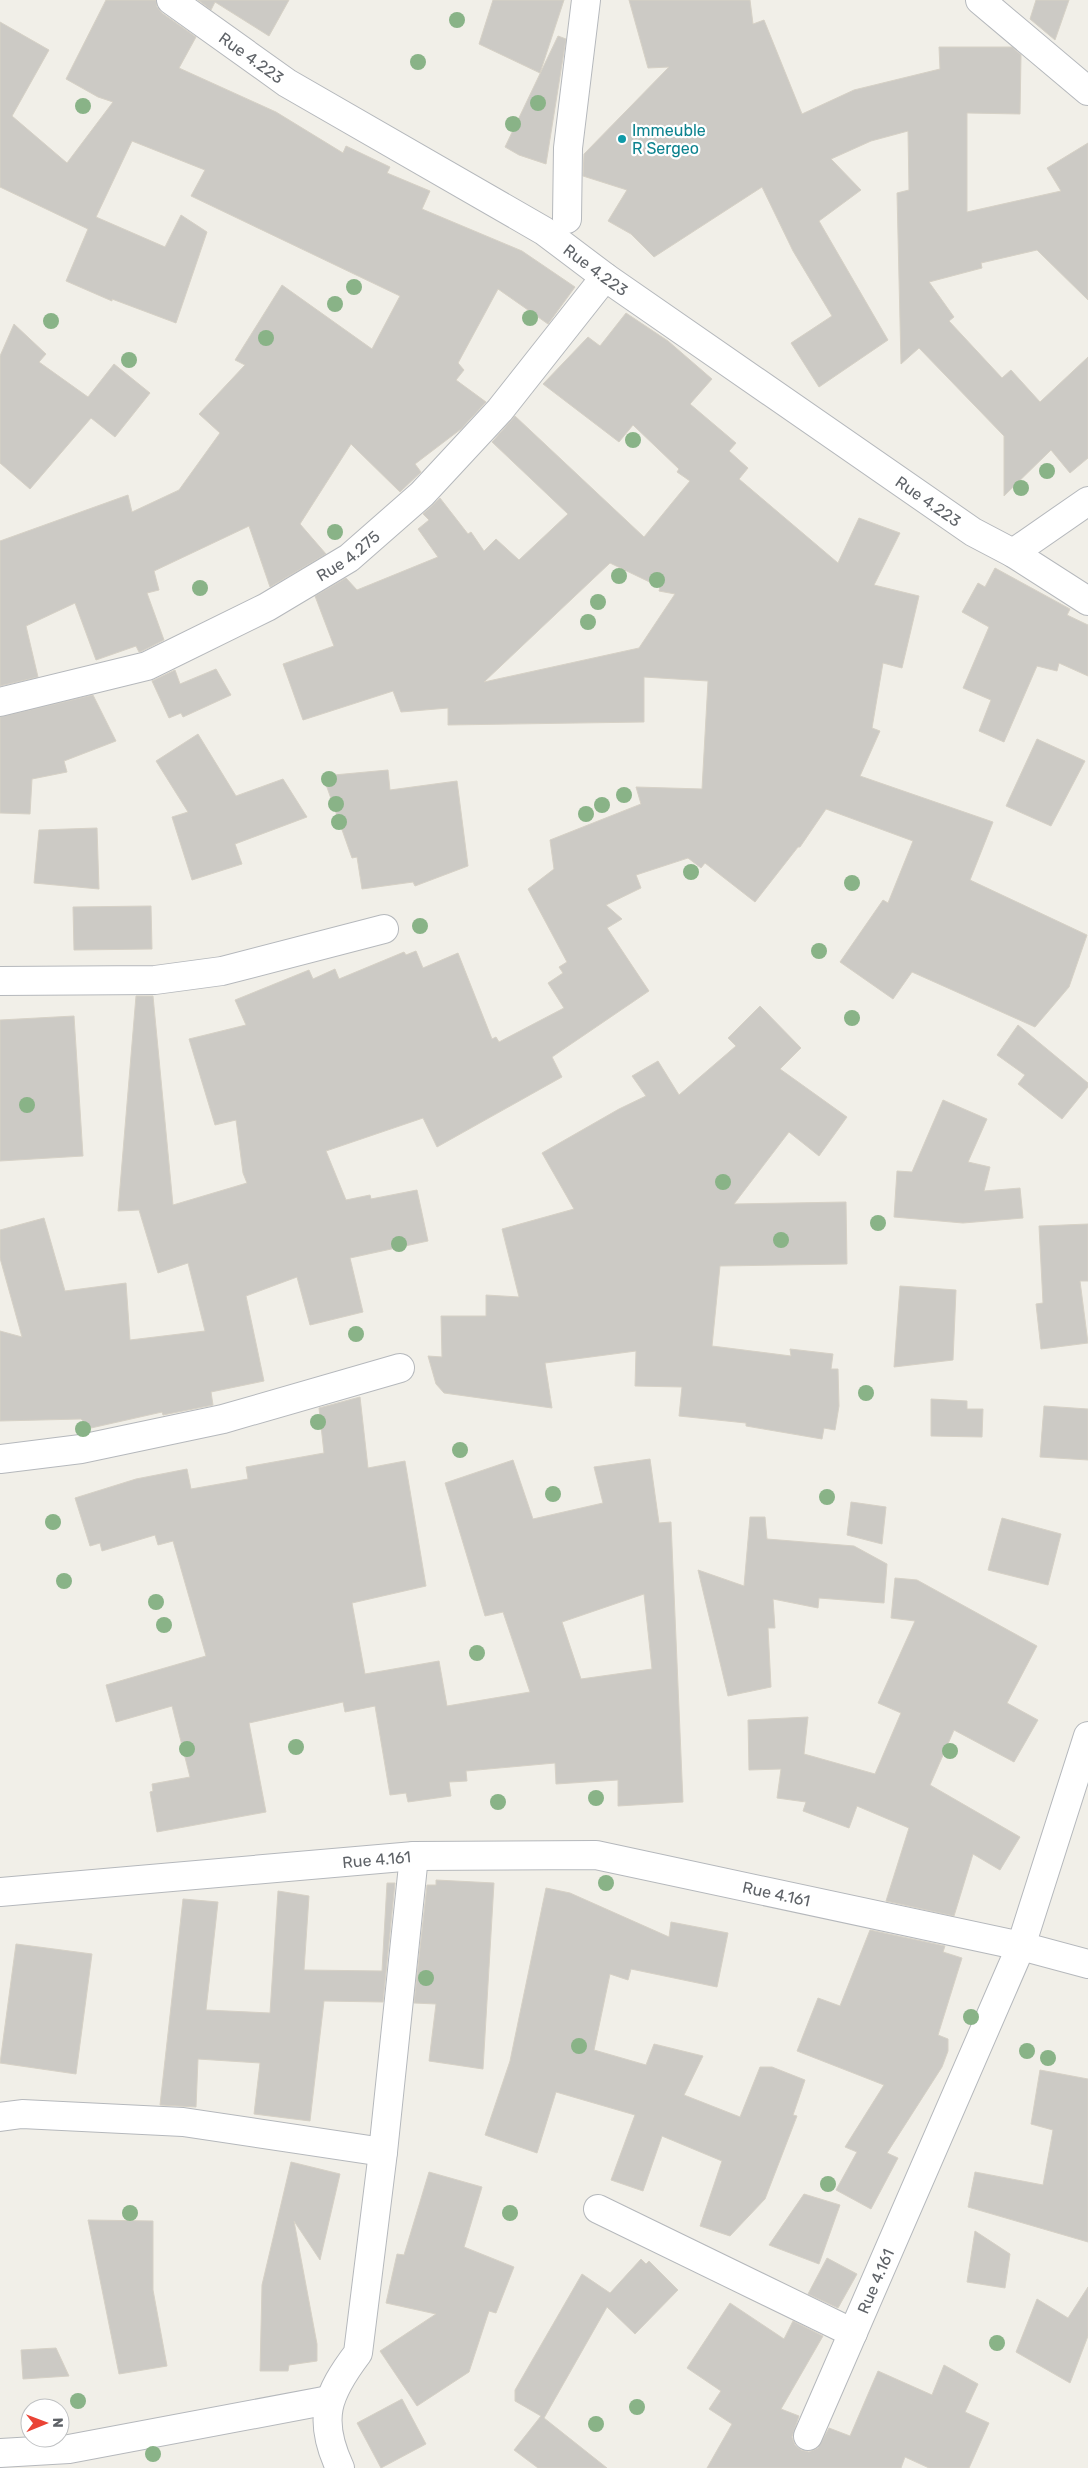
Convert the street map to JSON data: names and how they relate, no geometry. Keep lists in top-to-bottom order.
{
  "streets": {
    "street": ["Rue 4.223", "Rue 4.275", "Rue 4.161"]
  },
  "crossings": [
    ["Rue 4.223", "Rue 4.275"]
  ],
  "places": ["Immeuble R Sergeo"],
  "north": "right"
}
